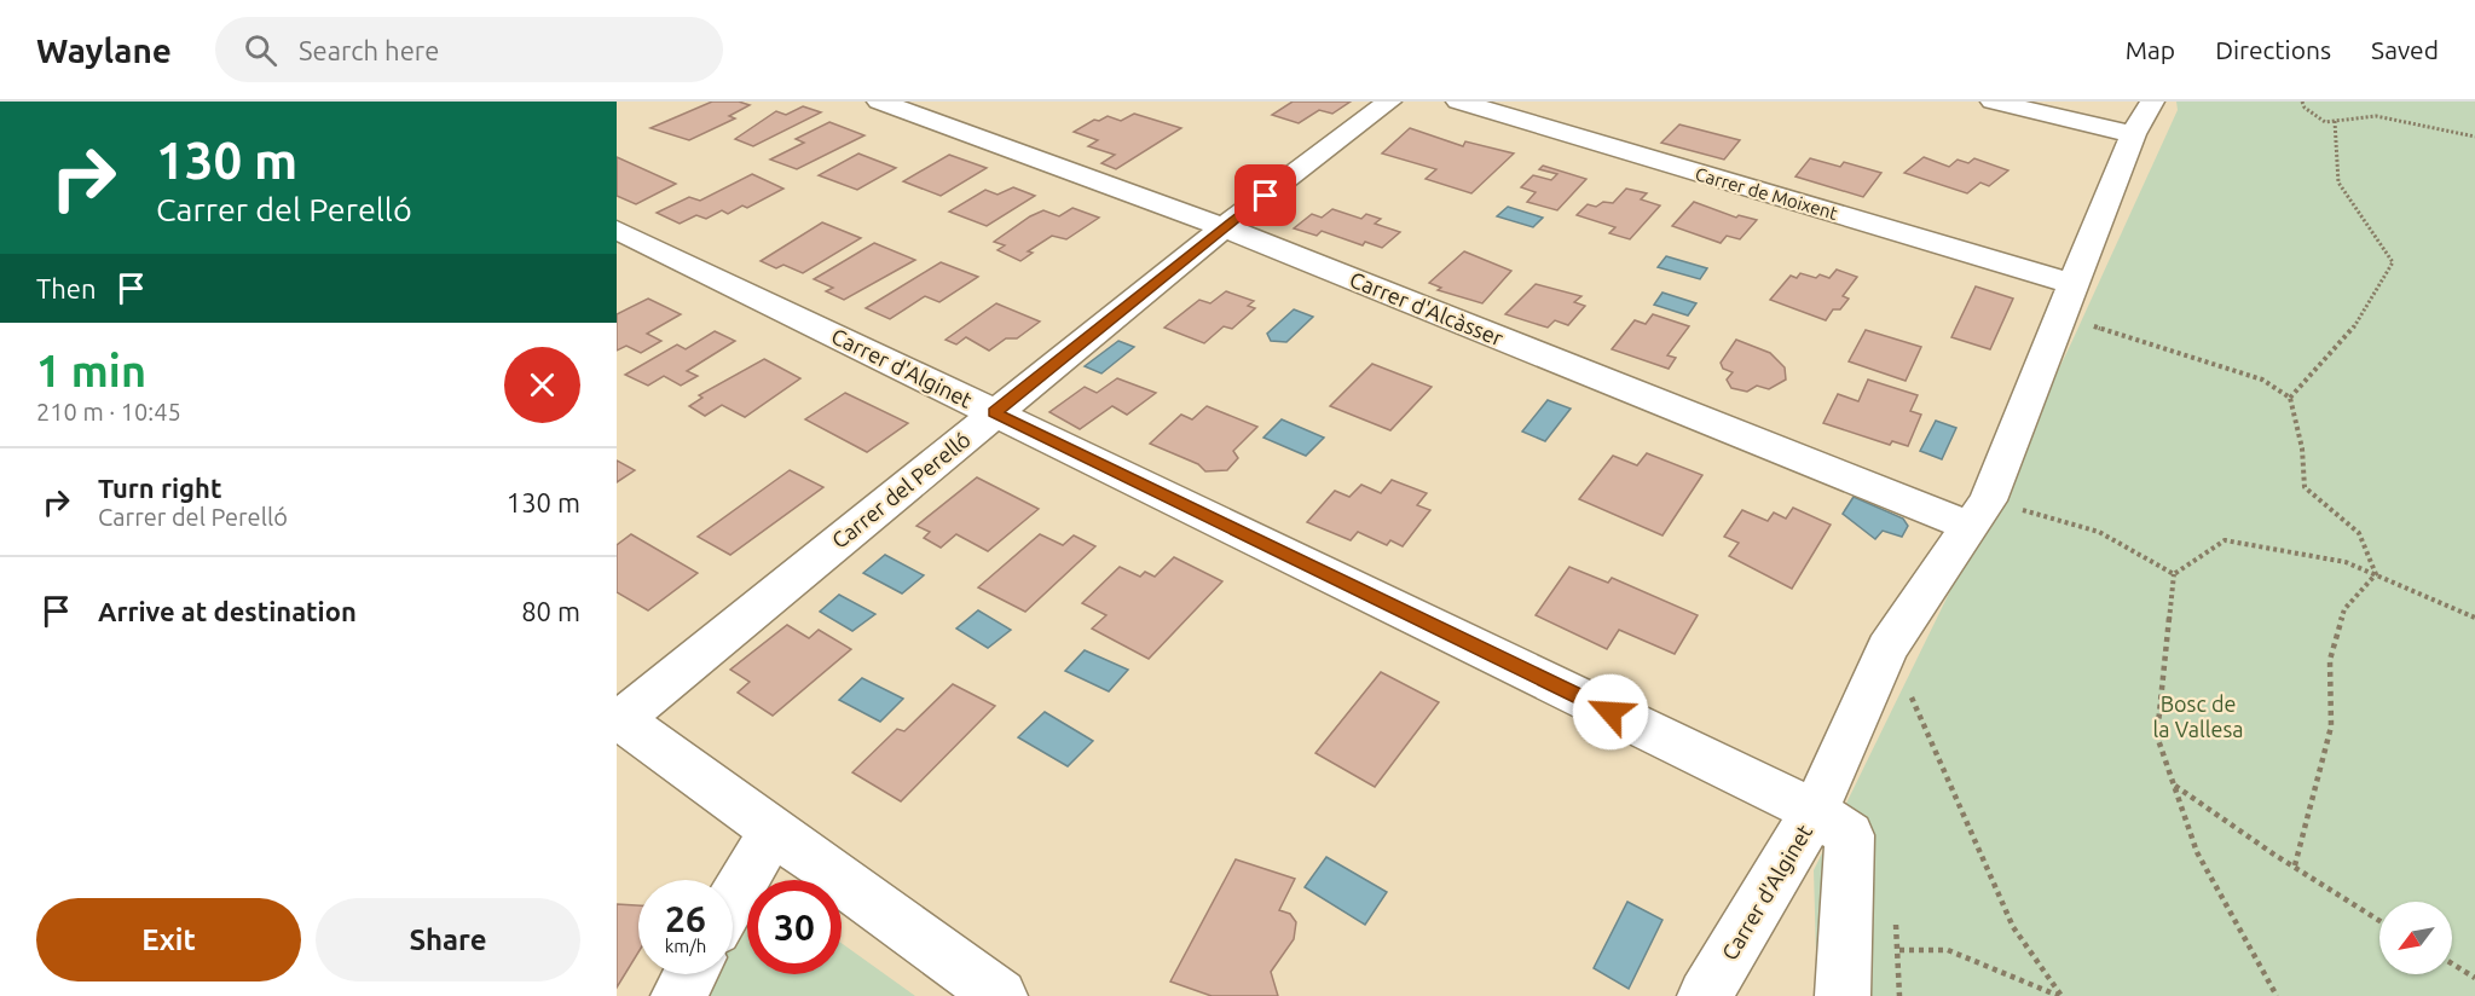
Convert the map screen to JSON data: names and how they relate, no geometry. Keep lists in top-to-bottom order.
{
  "streets": {
    "street": [
      "Carrer de Moixent",
      "Carrer d'Alcàsser",
      "Carrer d'Alginet",
      "Carrer del Perelló"
    ]
  },
  "crossings": [
    ["Carrer d'Alcàsser", "Carrer del Perelló"],
    ["Carrer d'Alginet", "Carrer del Perelló"]
  ],
  "parks": ["Bosc de la Vallesa"],
  "north": "bottom left",
  "page": {
    "header": "Waylane",
    "search": "Search here",
    "nav": ["Map", "Directions", "Saved"],
    "turn": ["130 m", "Carrer del Perelló"],
    "then": "Then",
    "heading": ["1 min", "210 m · 10:45"],
    "list": [
      {
        "name": "Turn right",
        "note": "Carrer del Perelló",
        "value": "130 m"
      },
      {
        "name": "Arrive at destination",
        "value": "80 m"
      }
    ],
    "speed": "26 km/h",
    "limit": "30",
    "buttons": ["Exit", "Share"]
  }
}
